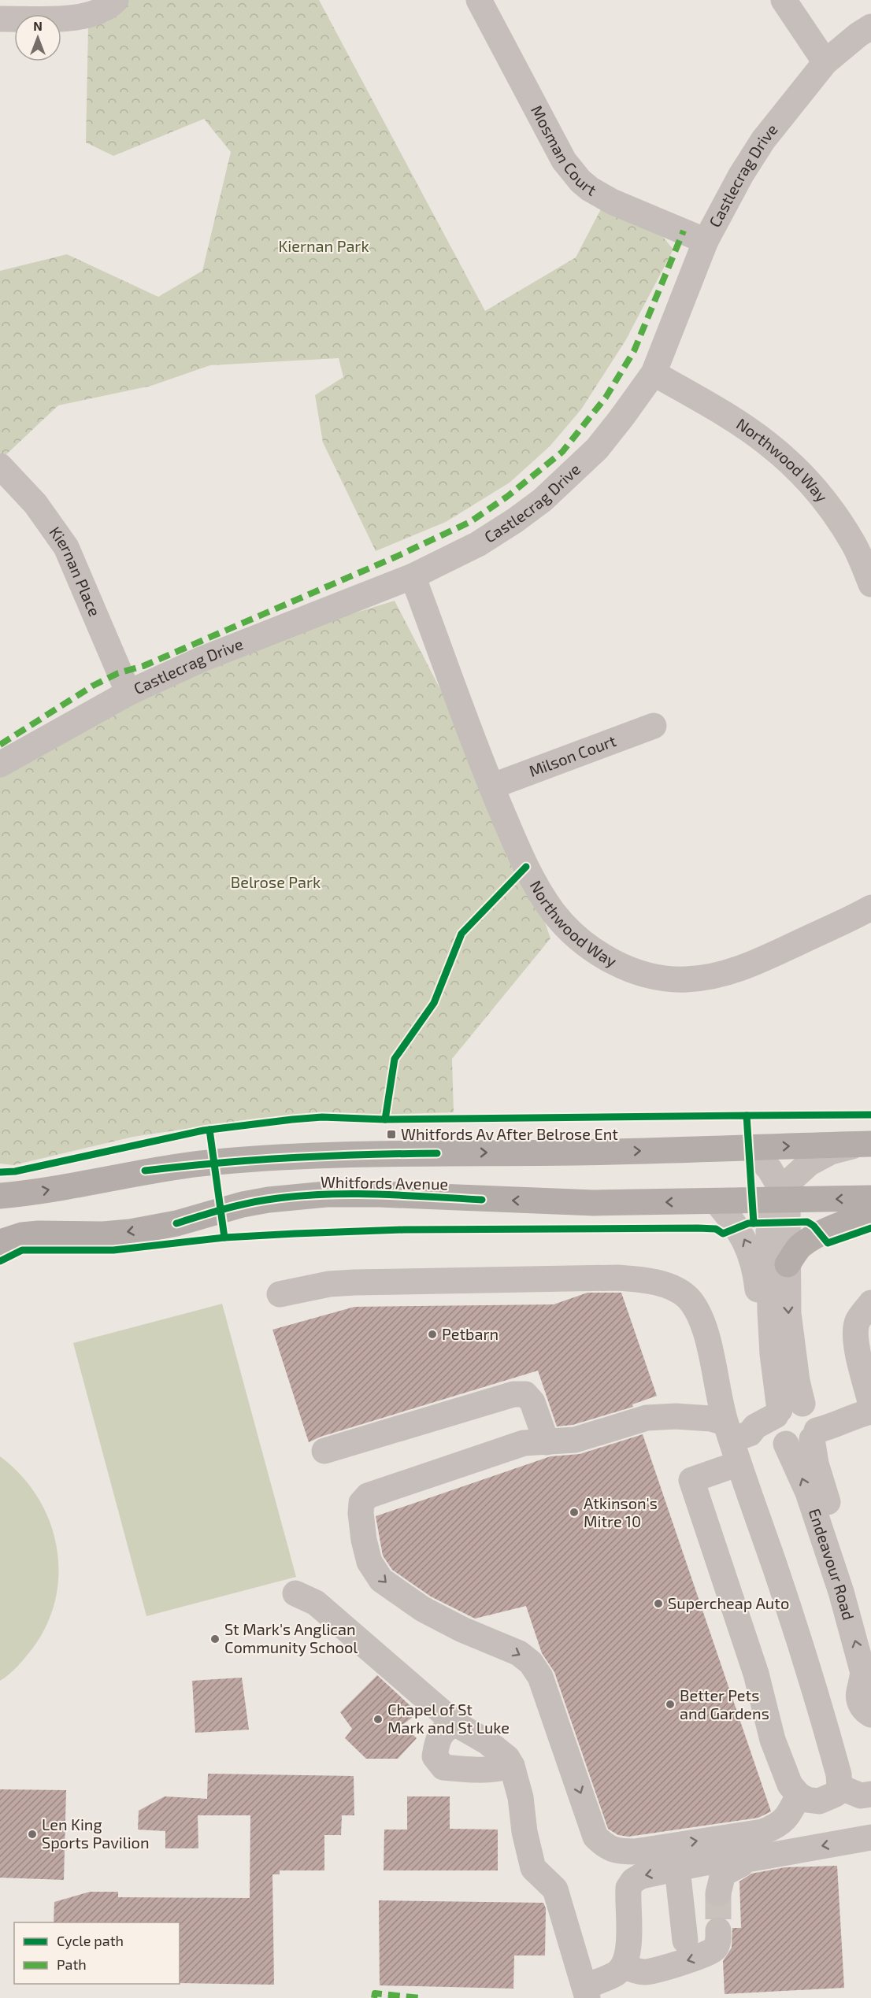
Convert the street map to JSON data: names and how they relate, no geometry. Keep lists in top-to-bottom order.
{
  "streets": {
    "main road": ["Whitfords Avenue"],
    "street": [
      "Mosman Court",
      "Castlecrag Drive",
      "Northwood Way",
      "Kiernan Place",
      "Milson Court",
      "Endeavour Road"
    ]
  },
  "crossings": [
    ["Mosman Court", "Castlecrag Drive"],
    ["Castlecrag Drive", "Northwood Way"],
    ["Castlecrag Drive", "Kiernan Place"],
    ["Northwood Way", "Milson Court"],
    ["Whitfords Avenue", "Endeavour Road"]
  ],
  "parks": ["Kiernan Park", "Belrose Park"],
  "places": {
    "transit": ["Whitfords Av After Belrose Ent"],
    "other": [
      "Petbarn",
      "Atkinson's Mitre 10",
      "Supercheap Auto",
      "St Mark's Anglican Community School",
      "Better Pets and Gardens",
      "Chapel of St Mark and St Luke",
      "Len King Sports Pavilion"
    ]
  },
  "legend": ["Cycle path", "Path"],
  "north": "top"
}
